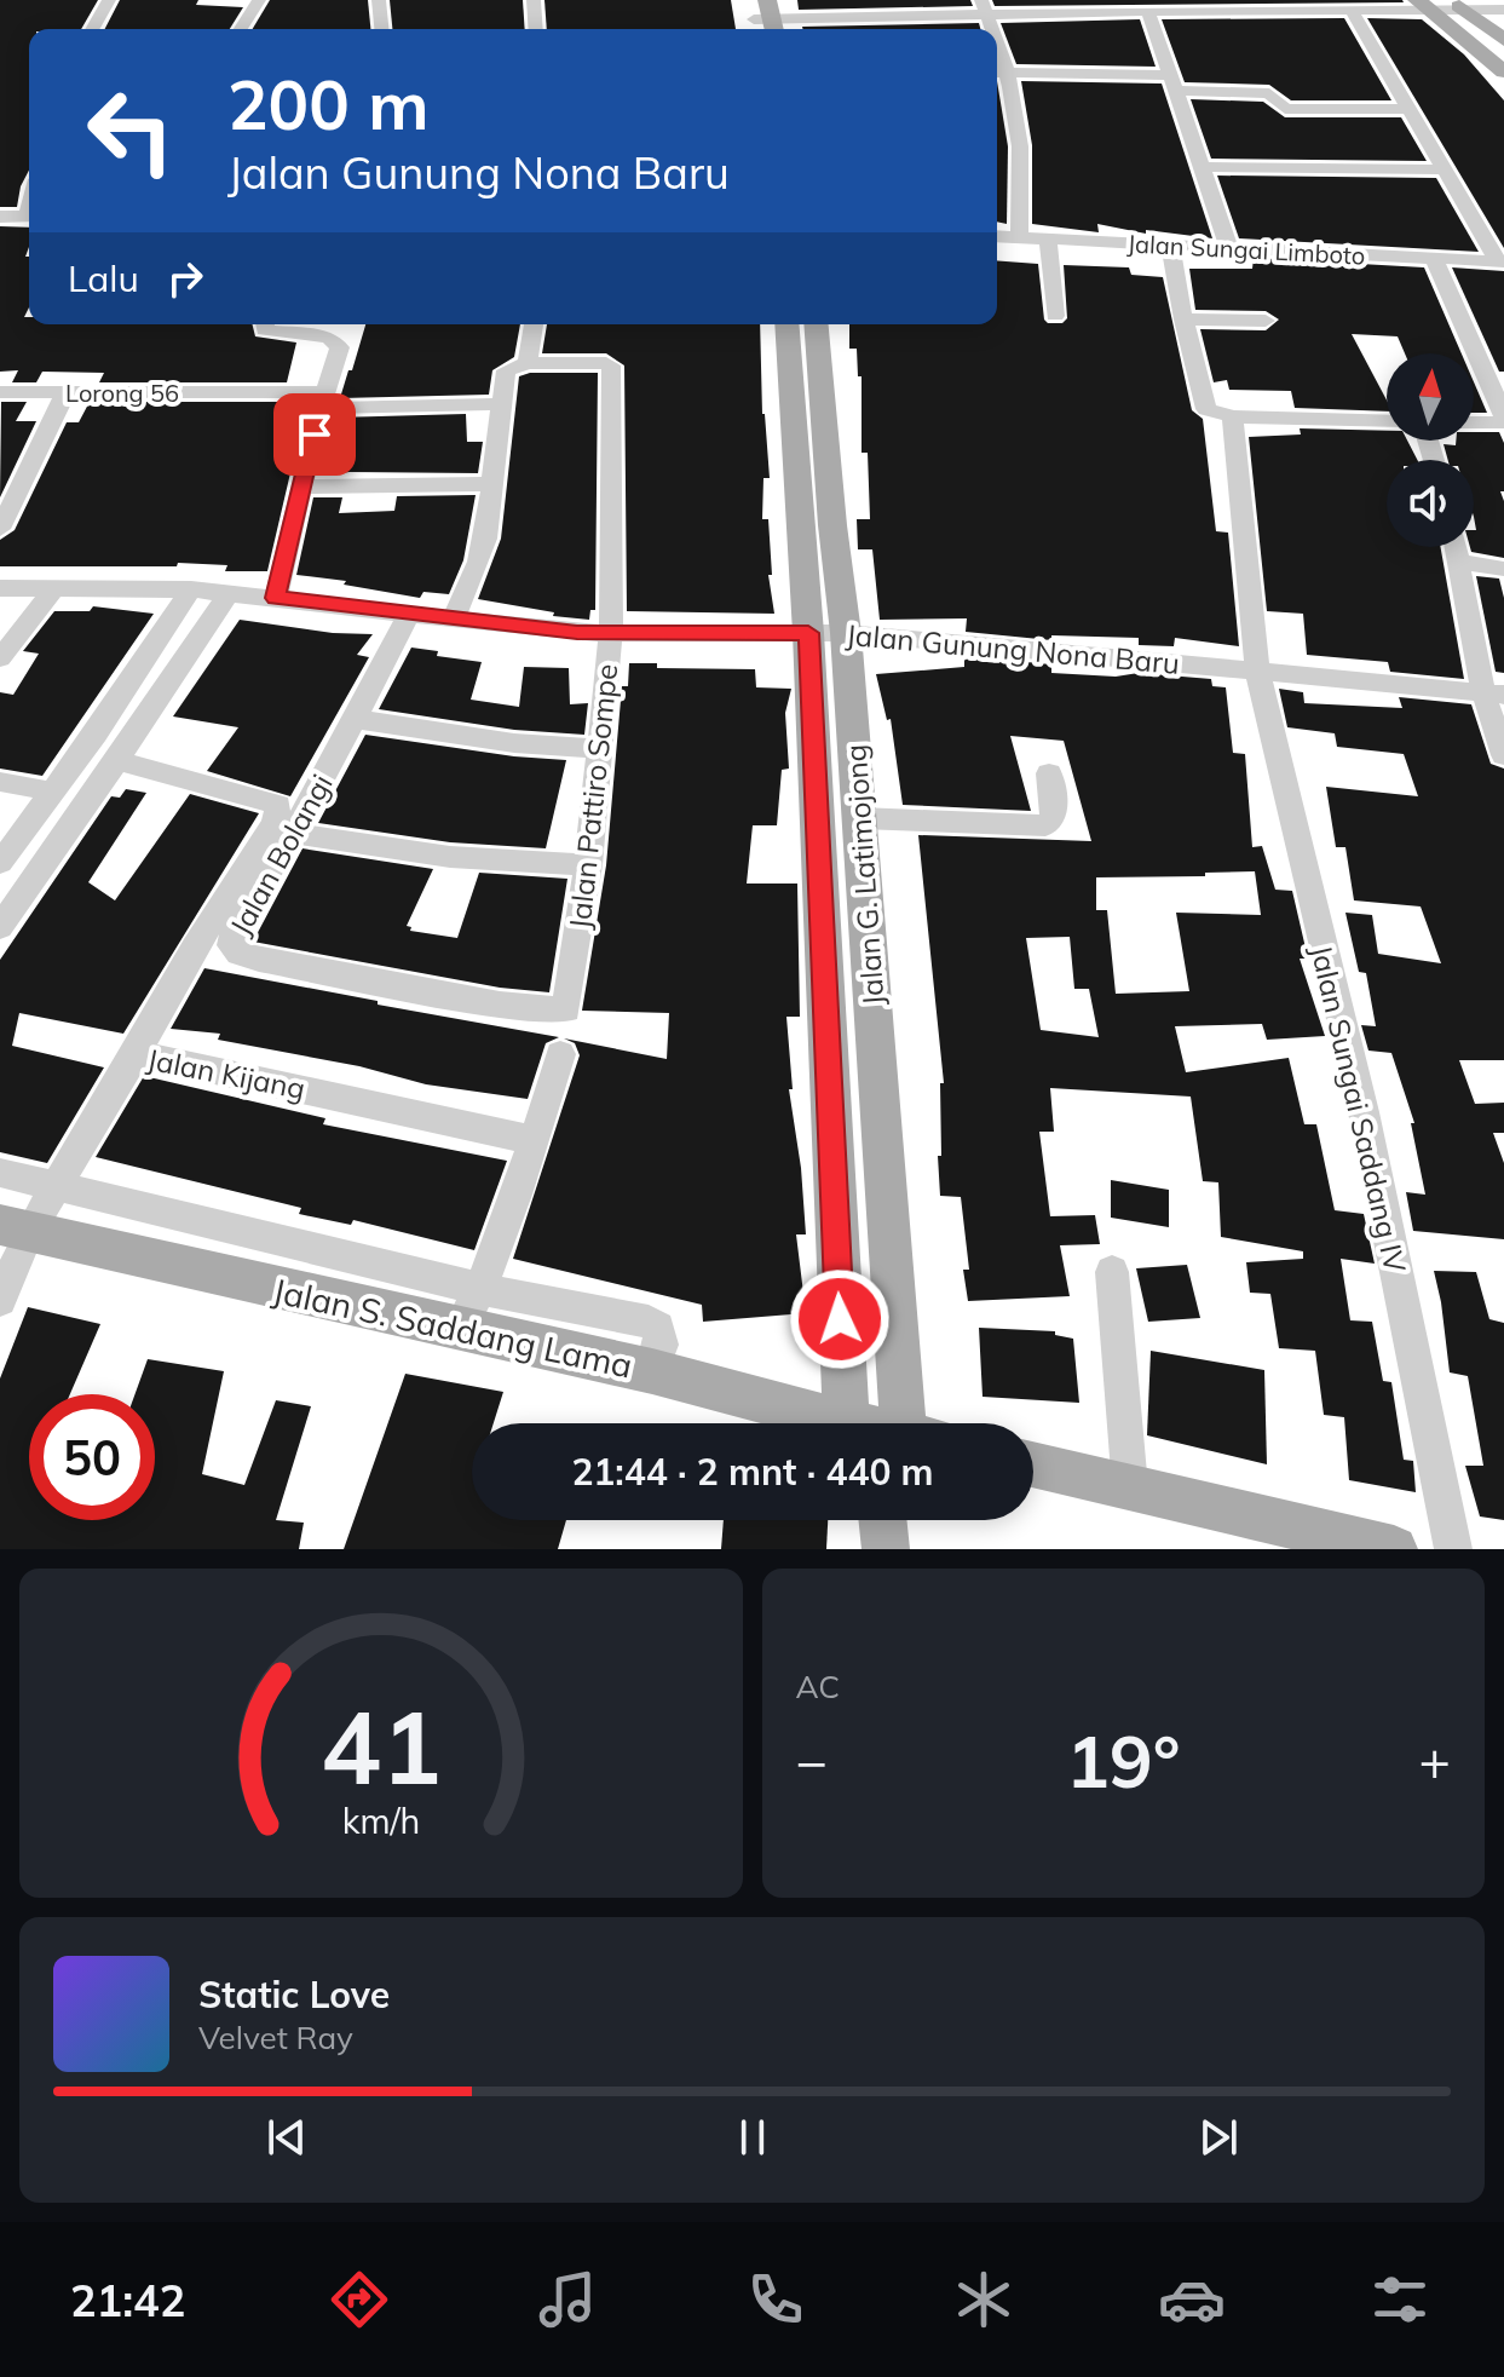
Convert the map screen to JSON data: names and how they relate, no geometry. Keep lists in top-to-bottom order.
{
  "streets": {
    "main road": ["Jalan G. Latimojong", "Jalan S. Saddang Lama"],
    "street": [
      "Jalan Sungai Limboto",
      "Lorong 56",
      "Jalan Gunung Nona Baru",
      "Jalan Pattiro Sompe",
      "Jalan Bolangi",
      "Jalan Kijang",
      "Jalan Sungai Saddang IV"
    ]
  },
  "crossings": [
    ["Jalan Gunung Nona Baru", "Jalan Pattiro Sompe"],
    ["Jalan Gunung Nona Baru", "Jalan Bolangi"],
    ["Jalan Gunung Nona Baru", "Jalan G. Latimojong"],
    ["Jalan Gunung Nona Baru", "Jalan Sungai Saddang IV"],
    ["Jalan Pattiro Sompe", "Jalan Bolangi"],
    ["Jalan Bolangi", "Jalan Kijang"],
    ["Jalan Kijang", "Jalan S. Saddang Lama"]
  ],
  "north": "top",
  "page": {
    "turn": ["200 m", "Jalan Gunung Nona Baru"],
    "then": "Lalu",
    "limit": "50",
    "trip": "21:44 · 2 mnt · 440 m",
    "tile": "AC",
    "heat": ["−", "19°", "+"],
    "song": ["Static Love", "Velvet Ray"],
    "tabs": "21:42",
    "gauge": ["41", "km/h"]
  }
}
